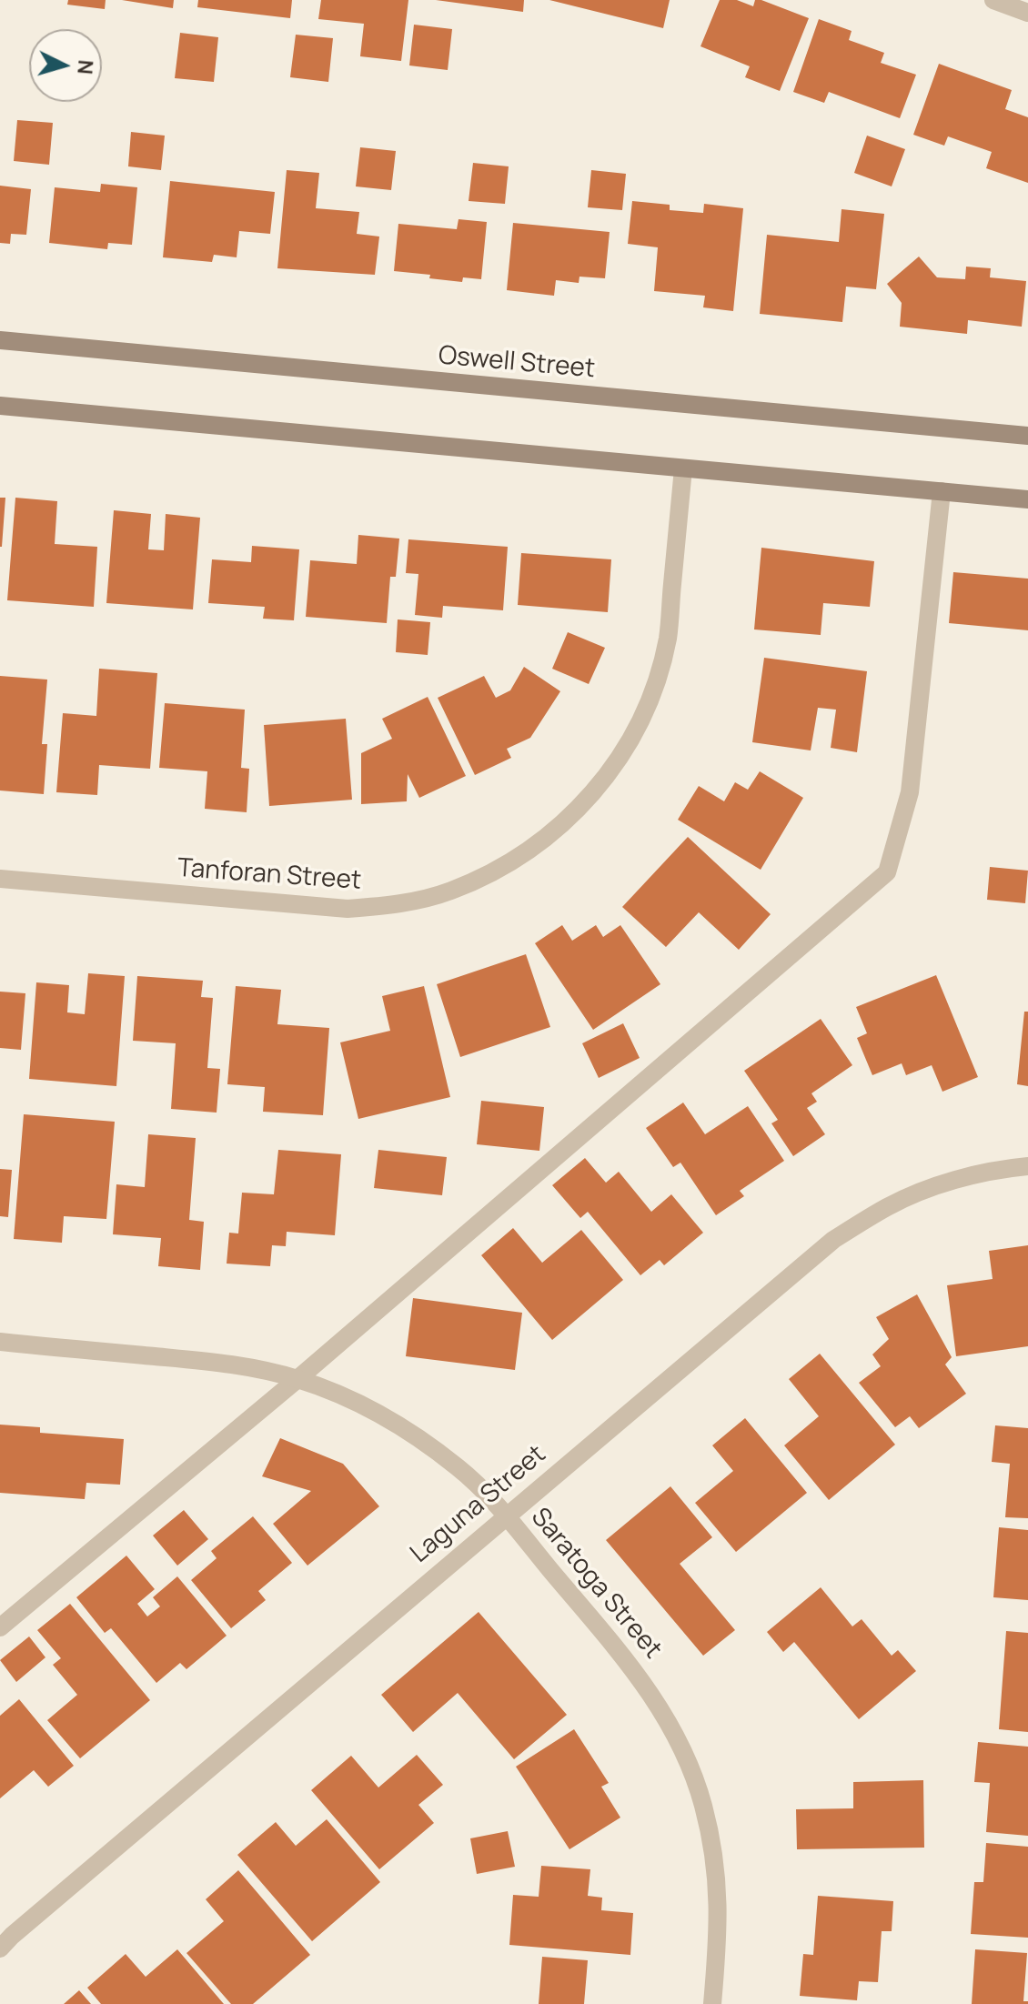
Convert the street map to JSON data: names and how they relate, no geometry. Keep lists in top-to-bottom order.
{
  "streets": {
    "main road": ["Oswell Street"],
    "street": ["Tanforan Street", "Laguna Street", "Saratoga Street"]
  },
  "crossings": [
    ["Laguna Street", "Saratoga Street"]
  ],
  "north": "right"
}
